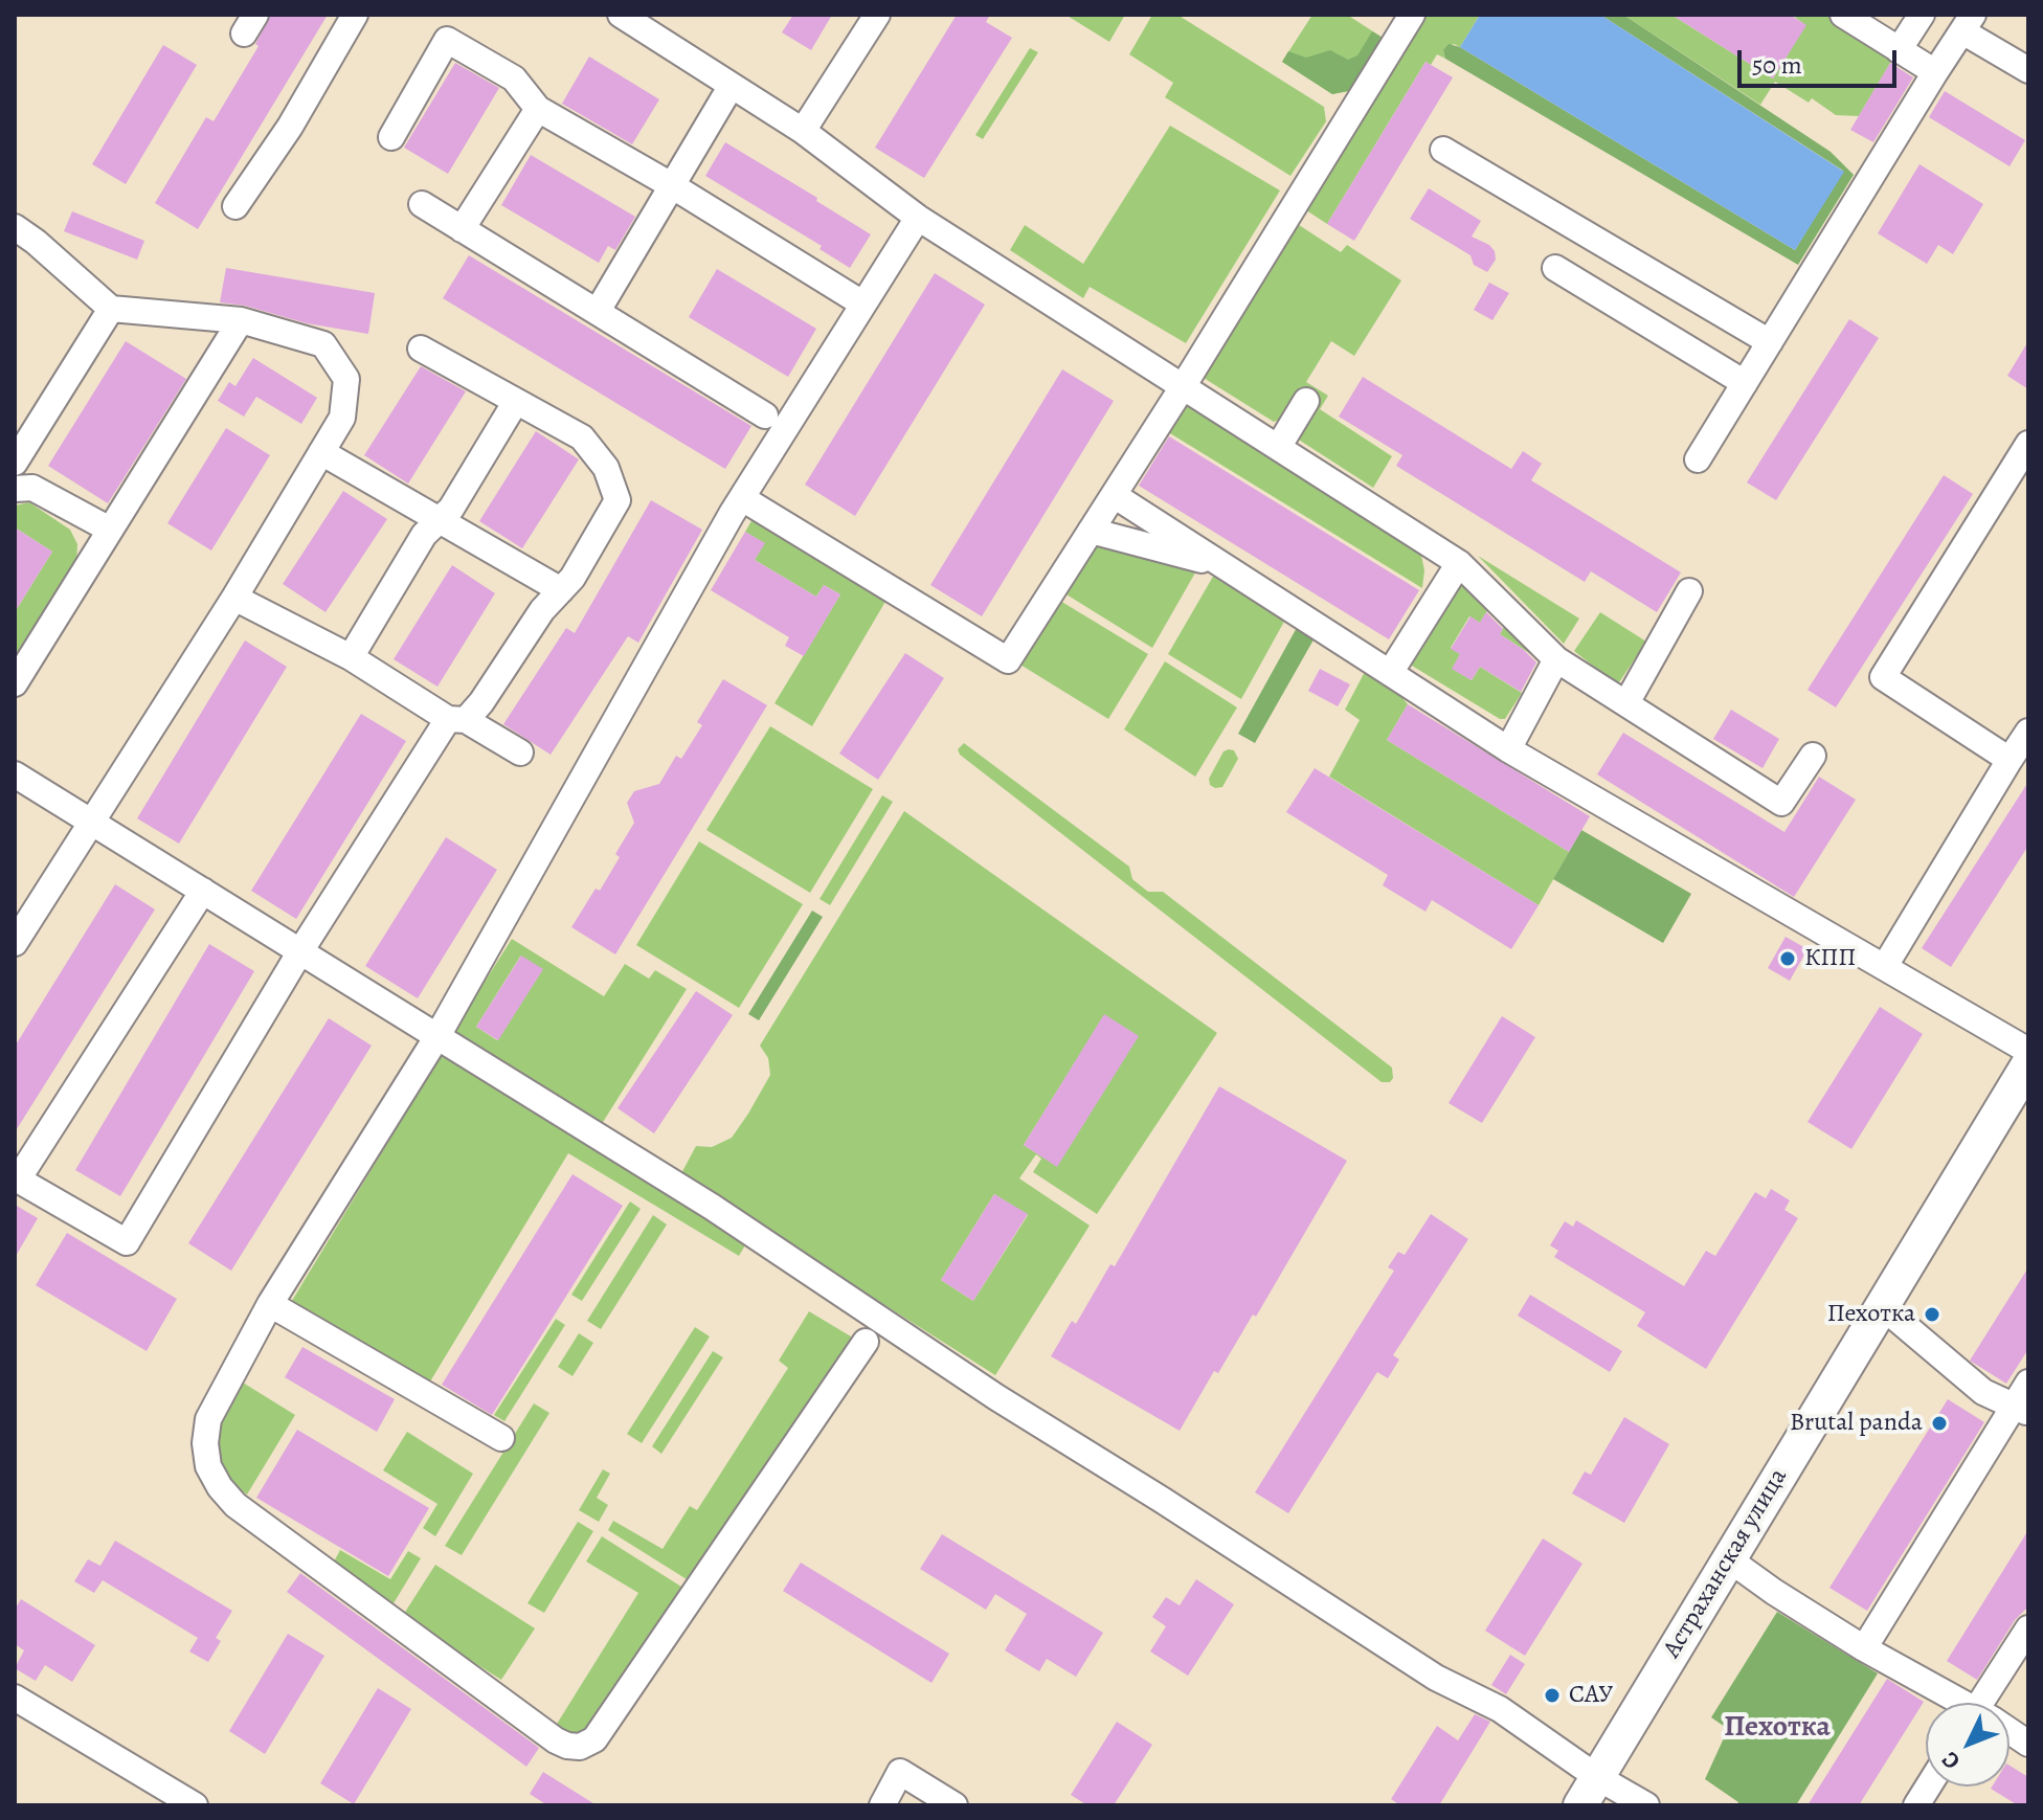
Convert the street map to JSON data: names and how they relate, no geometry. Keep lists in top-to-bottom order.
{
  "streets": {
    "main road": ["Астраханская улица"]
  },
  "districts": ["Пехотка"],
  "places": [
    "КПП",
    "Пехотка",
    "Brutal panda",
    "САУ"
  ],
  "scale_bar": "50 m",
  "north": "bottom left"
}
